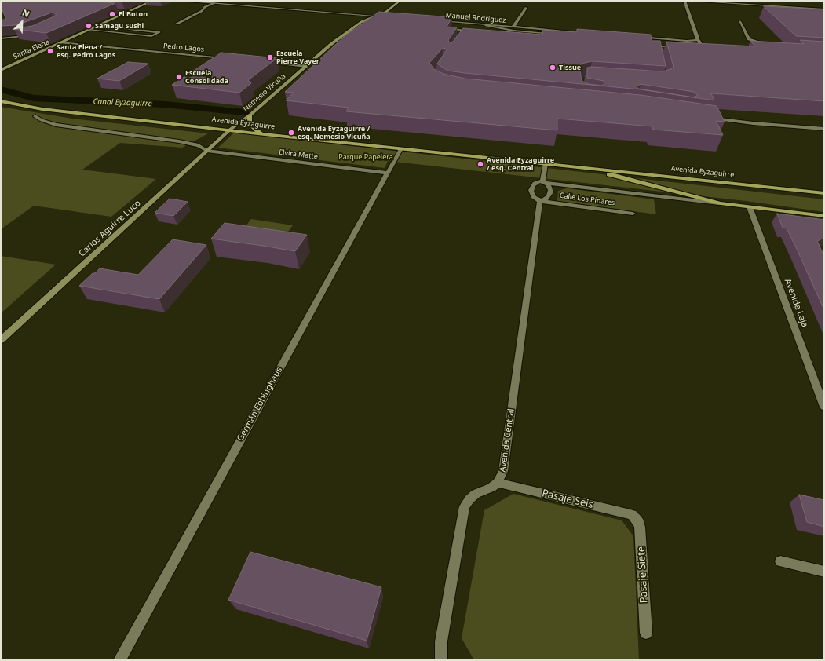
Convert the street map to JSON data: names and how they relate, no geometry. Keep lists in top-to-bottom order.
{
  "streets": {
    "main road": ["Avenida Eyzaguirre"],
    "street": [
      "Manuel Rodríguez",
      "Pedro Lagos",
      "Santa Elena",
      "Nemesio Vicuña",
      "Elvira Matte",
      "Calle Los Pinares",
      "Carlos Aguirre Luco",
      "Avenida Laja",
      "Germán Ebbinghaus",
      "Avenida Central",
      "Pasaje Seis",
      "Pasaje Siete"
    ]
  },
  "crossings": [
    ["Pedro Lagos", "Santa Elena"],
    ["Nemesio Vicuña", "Avenida Eyzaguirre"],
    ["Nemesio Vicuña", "Carlos Aguirre Luco"],
    ["Avenida Eyzaguirre", "Calle Los Pinares"],
    ["Avenida Eyzaguirre", "Carlos Aguirre Luco"],
    ["Avenida Eyzaguirre", "Avenida Laja"],
    ["Avenida Eyzaguirre", "Germán Ebbinghaus"],
    ["Avenida Eyzaguirre", "Avenida Central"],
    ["Elvira Matte", "Carlos Aguirre Luco"],
    ["Elvira Matte", "Germán Ebbinghaus"],
    ["Calle Los Pinares", "Avenida Central"],
    ["Avenida Central", "Pasaje Seis"],
    ["Pasaje Seis", "Pasaje Siete"]
  ],
  "water": ["Canal Eyzaguirre"],
  "parks": ["Parque Papelera"],
  "places": [
    "El Boton",
    "Samagu Sushi",
    "Santa Elena / esq. Pedro Lagos",
    "Escuela Pierre Vayer",
    "Tissue",
    "Escuela Consolidada",
    "Avenida Eyzaguirre / esq. Nemesio Vicuña",
    "Avenida Eyzaguirre / esq. Central"
  ],
  "north": "top right"
}
